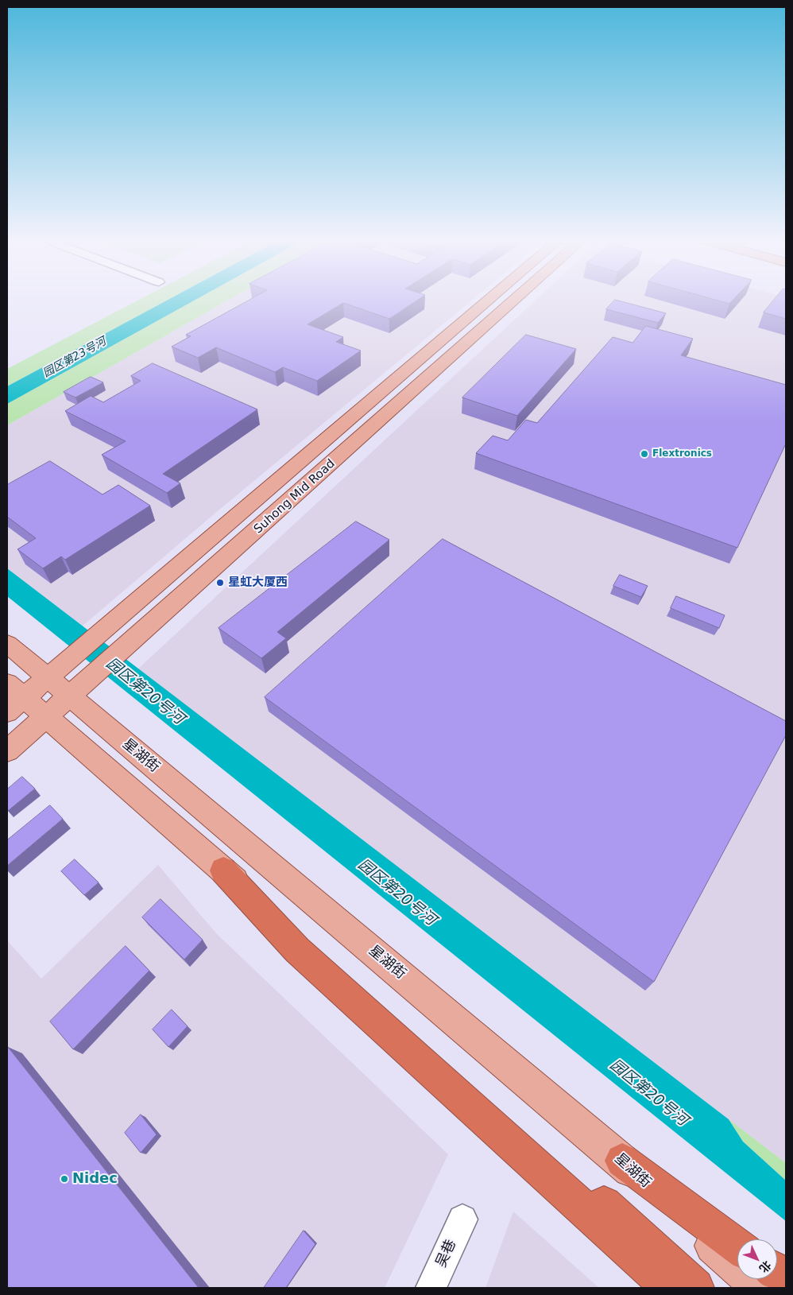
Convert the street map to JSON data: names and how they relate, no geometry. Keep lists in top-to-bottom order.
{
  "streets": {
    "main road": ["Suhong Mid Road", "星湖街"],
    "street": ["吴巷"]
  },
  "crossings": [
    ["Suhong Mid Road", "星湖街"]
  ],
  "water": ["园区第23号河", "园区第20号河"],
  "places": ["Flextronics", "星虹大厦西", "Nidec"],
  "north": "bottom right"
}
